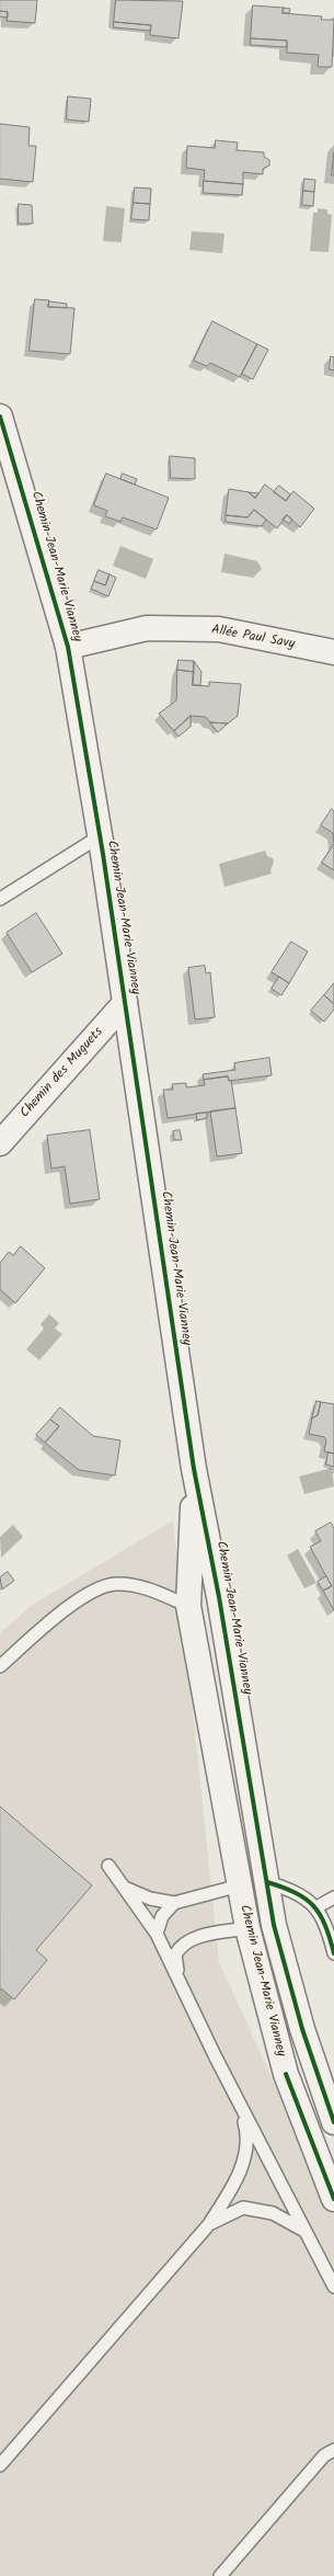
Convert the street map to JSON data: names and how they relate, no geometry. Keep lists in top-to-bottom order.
{
  "streets": {
    "street": ["Chemin Jean-Marie Vianney", "Allée Paul Savy", "Chemin des Muguets"]
  },
  "crossings": [
    ["Chemin Jean-Marie Vianney", "Allée Paul Savy"],
    ["Chemin Jean-Marie Vianney", "Chemin des Muguets"]
  ]
}
